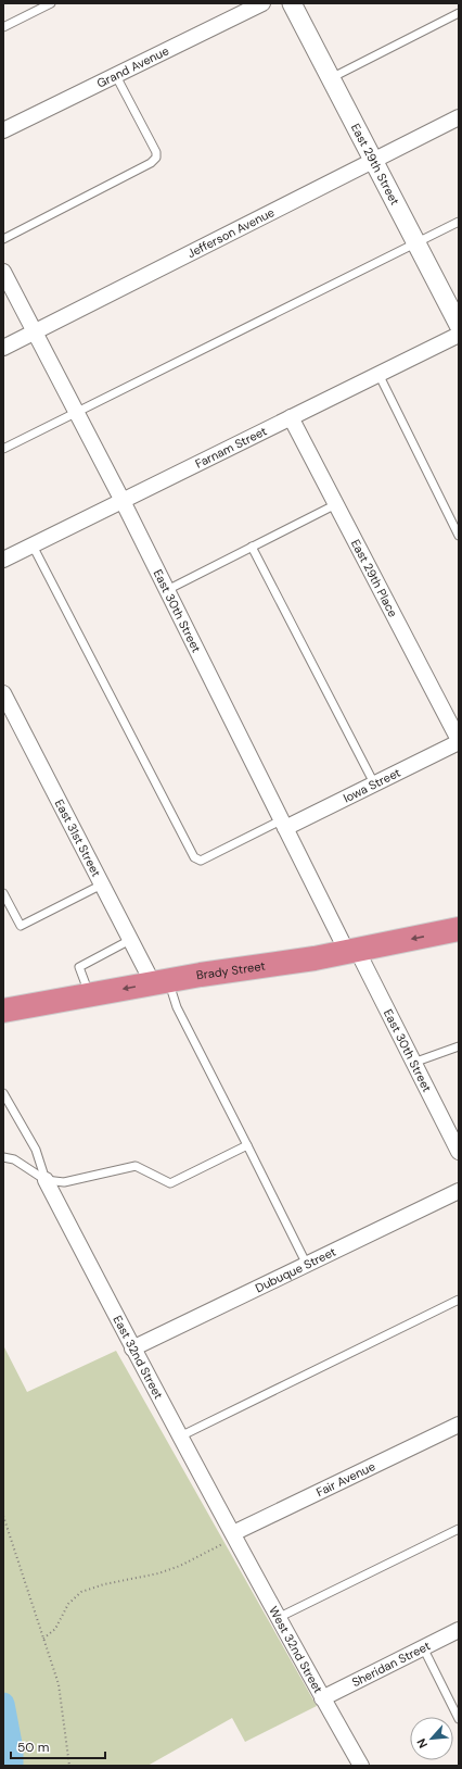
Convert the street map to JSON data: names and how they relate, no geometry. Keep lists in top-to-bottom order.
{
  "streets": {
    "highway": ["Brady Street"],
    "street": [
      "Grand Avenue",
      "East 29th Street",
      "Jefferson Avenue",
      "Farnam Street",
      "East 29th Place",
      "East 30th Street",
      "Iowa Street",
      "East 31st Street",
      "Dubuque Street",
      "East 32nd Street",
      "Fair Avenue",
      "West 32nd Street",
      "Sheridan Street"
    ]
  },
  "crossings": [
    ["East 29th Street", "Jefferson Avenue"],
    ["Jefferson Avenue", "East 30th Street"],
    ["Farnam Street", "East 29th Place"],
    ["Farnam Street", "East 30th Street"],
    ["East 29th Place", "Iowa Street"],
    ["East 30th Street", "Iowa Street"],
    ["East 30th Street", "Brady Street"],
    ["East 31st Street", "Brady Street"],
    ["Dubuque Street", "East 32nd Street"],
    ["East 32nd Street", "Fair Avenue"],
    ["East 32nd Street", "West 32nd Street"],
    ["Fair Avenue", "West 32nd Street"],
    ["West 32nd Street", "Sheridan Street"]
  ],
  "one_way": ["Brady Street"],
  "scale_bar": "50 m",
  "north": "bottom left"
}
